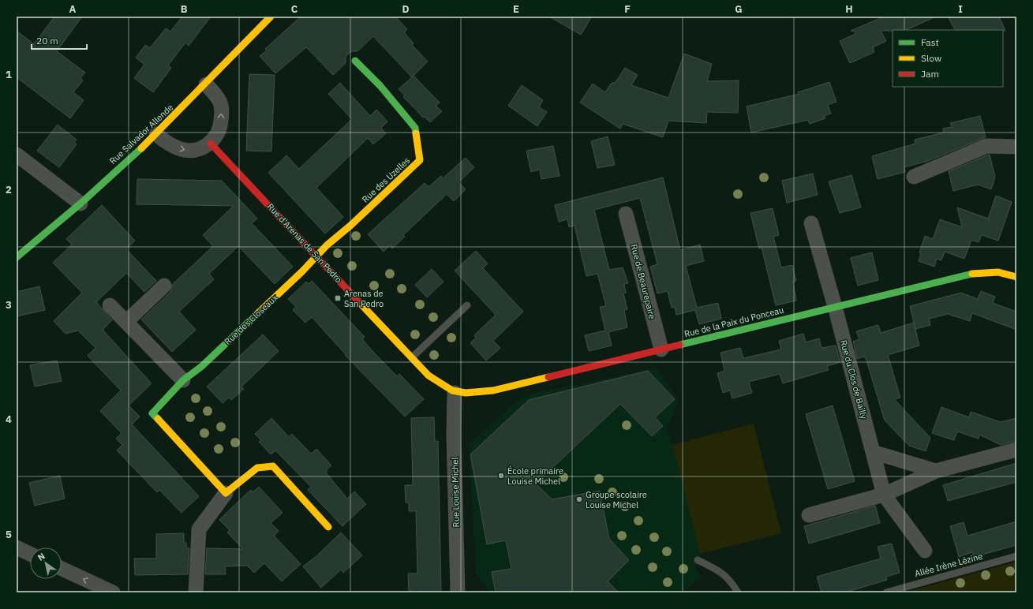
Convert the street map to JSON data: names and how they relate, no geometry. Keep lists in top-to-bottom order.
{
  "streets": {
    "street": [
      "Rue Salvador Allende",
      "Rue des Uzelles",
      "Rue d'Arenas de San Pedro",
      "Rue de Beaurepaire",
      "Rue des Closeaux",
      "Rue de la Paix du Ponceau",
      "Rue du Clos de Bailly",
      "Rue Louise Michel"
    ],
    "lane": ["Allée Irène Lézine"]
  },
  "crossings": [
    ["Rue des Uzelles", "Rue d'Arenas de San Pedro"],
    ["Rue des Uzelles", "Rue des Closeaux"],
    ["Rue d'Arenas de San Pedro", "Rue des Closeaux"],
    ["Rue d'Arenas de San Pedro", "Rue de la Paix du Ponceau"],
    ["Rue d'Arenas de San Pedro", "Rue Louise Michel"],
    ["Rue de Beaurepaire", "Rue de la Paix du Ponceau"],
    ["Rue de la Paix du Ponceau", "Rue du Clos de Bailly"],
    ["Rue de la Paix du Ponceau", "Rue Louise Michel"]
  ],
  "places": {
    "transit": ["Arenas de San Pedro"],
    "other": ["École primaire Louise Michel", "Groupe scolaire Louise Michel"]
  },
  "legend": ["Fast", "Slow", "Jam"],
  "scale_bar": "20 m",
  "north": "top left",
  "grid": {
    "columns": [
      "A",
      "B",
      "C",
      "D",
      "E",
      "F",
      "G",
      "H",
      "I"
    ],
    "rows": [
      "1",
      "2",
      "3",
      "4",
      "5"
    ]
  }
}
